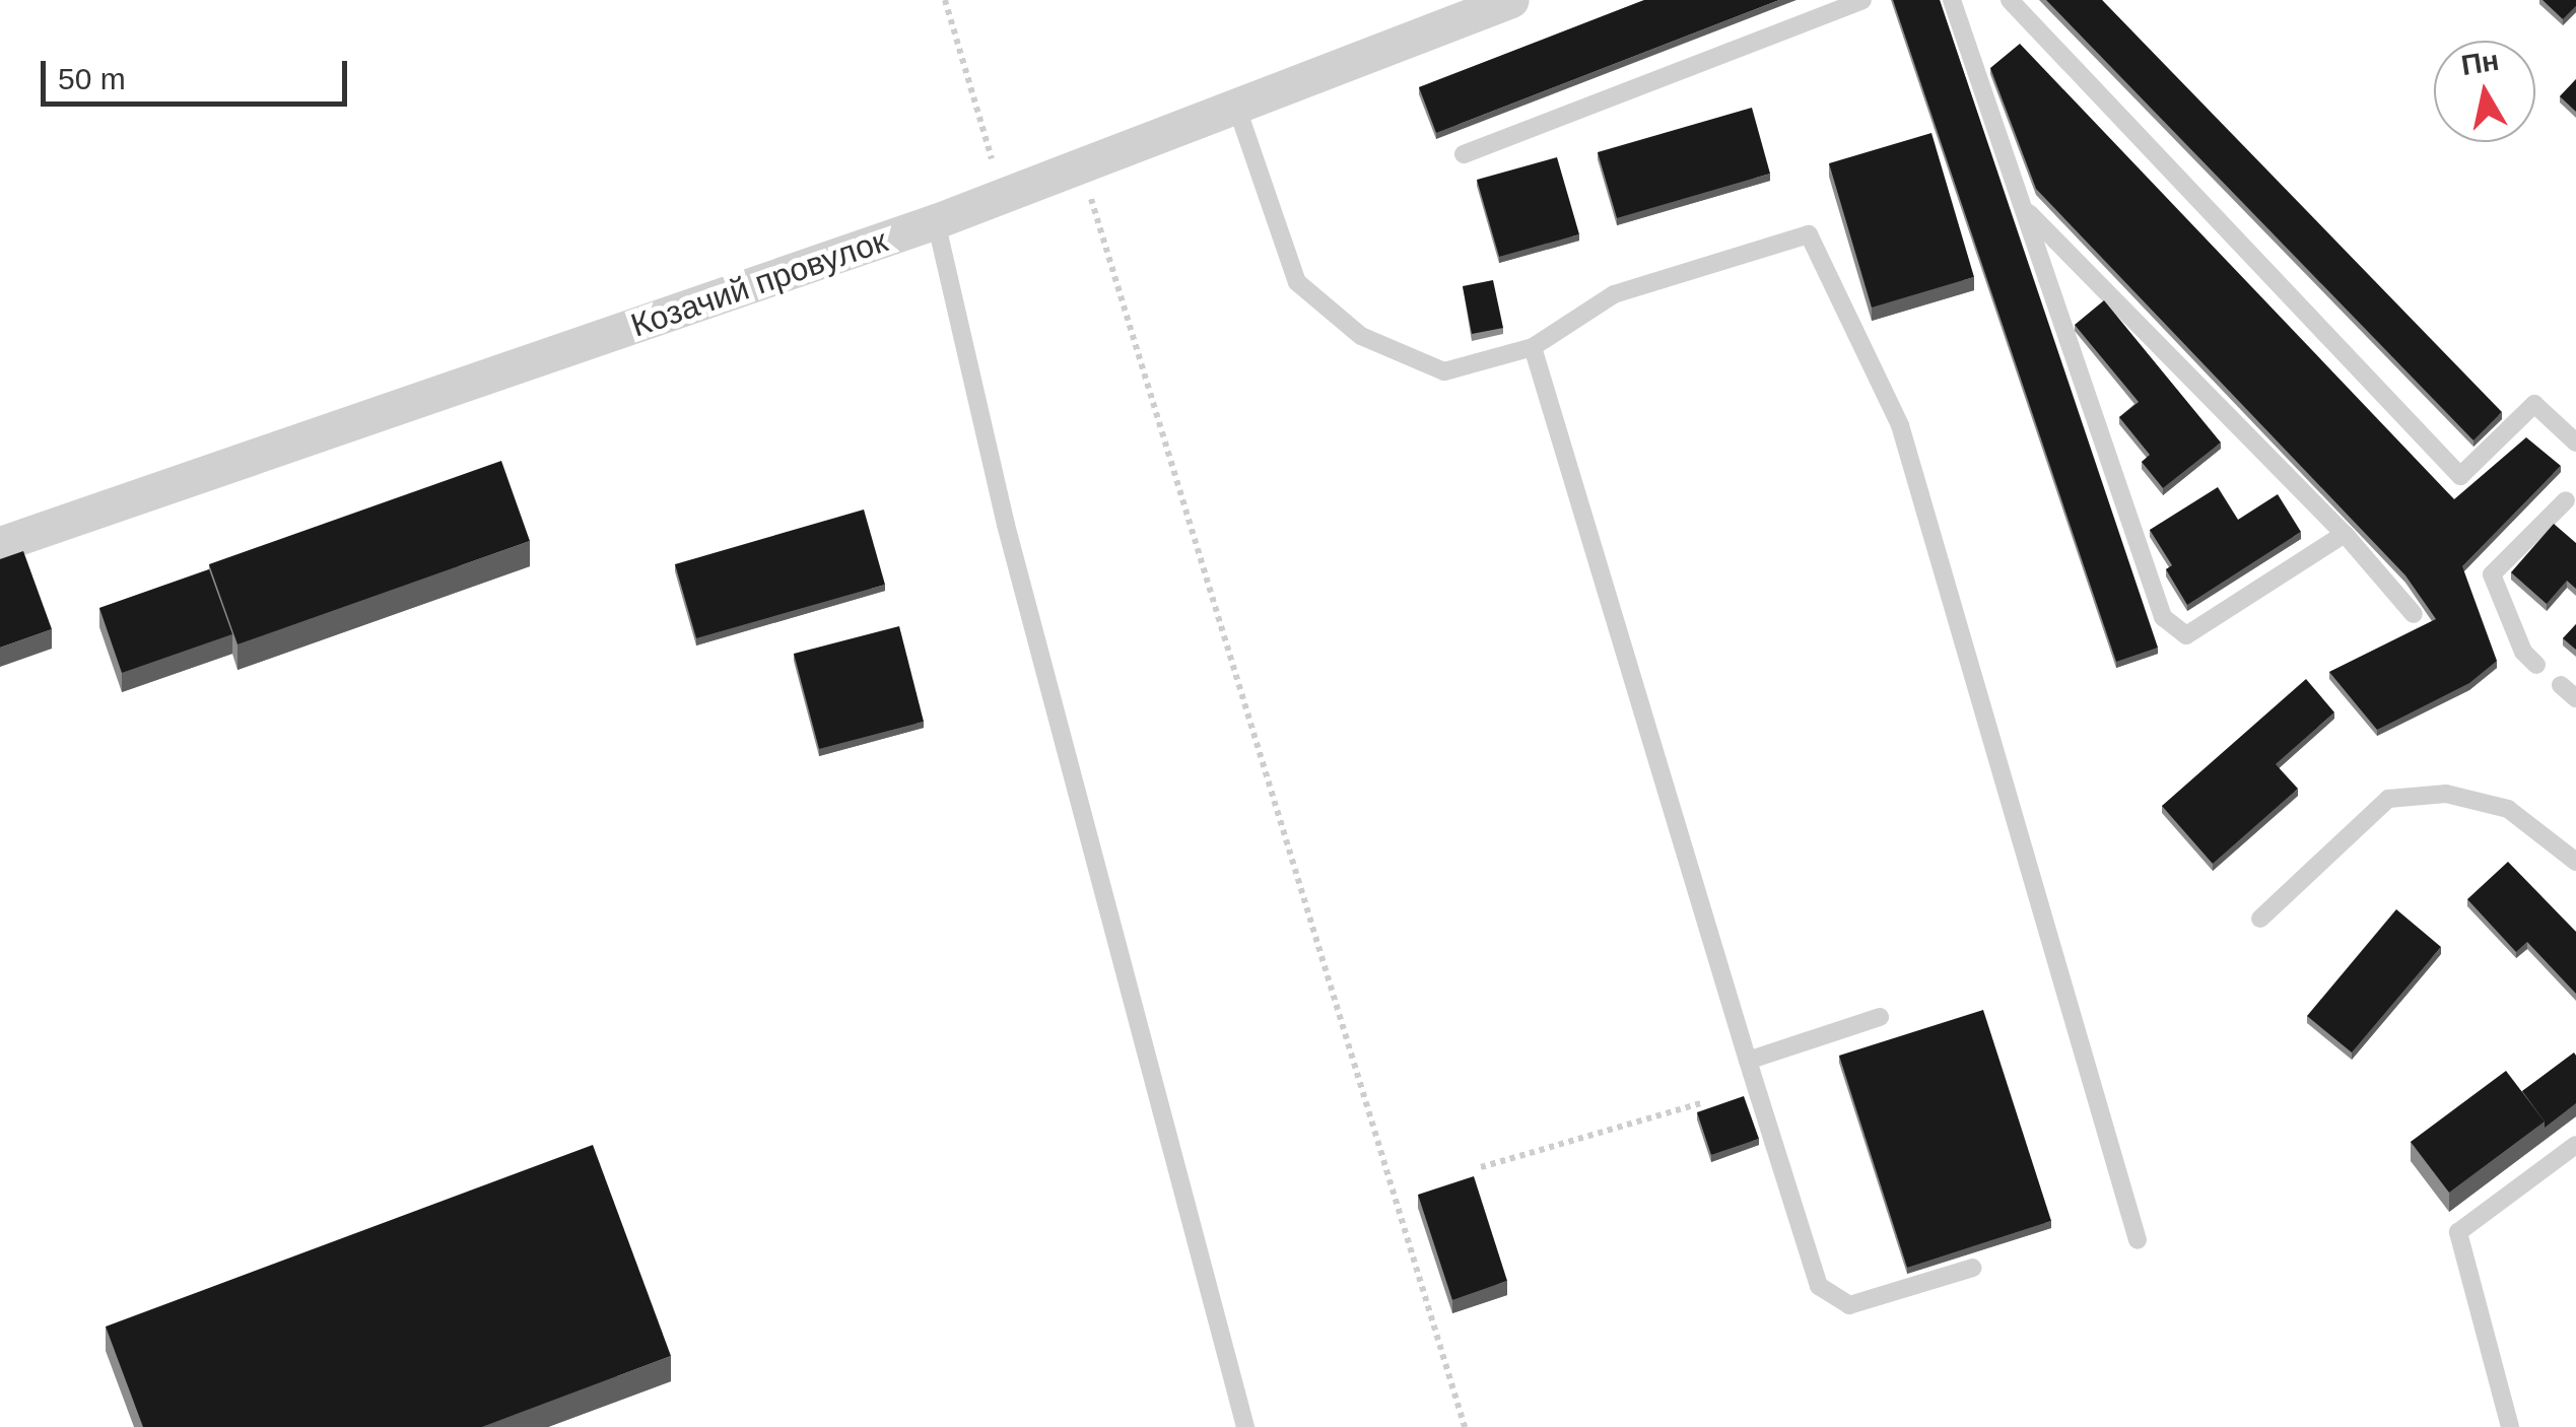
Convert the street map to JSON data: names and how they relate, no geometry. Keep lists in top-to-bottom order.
{
  "streets": {
    "street": ["Козачий провулок"]
  },
  "scale_bar": "50 m",
  "north": "top"
}
